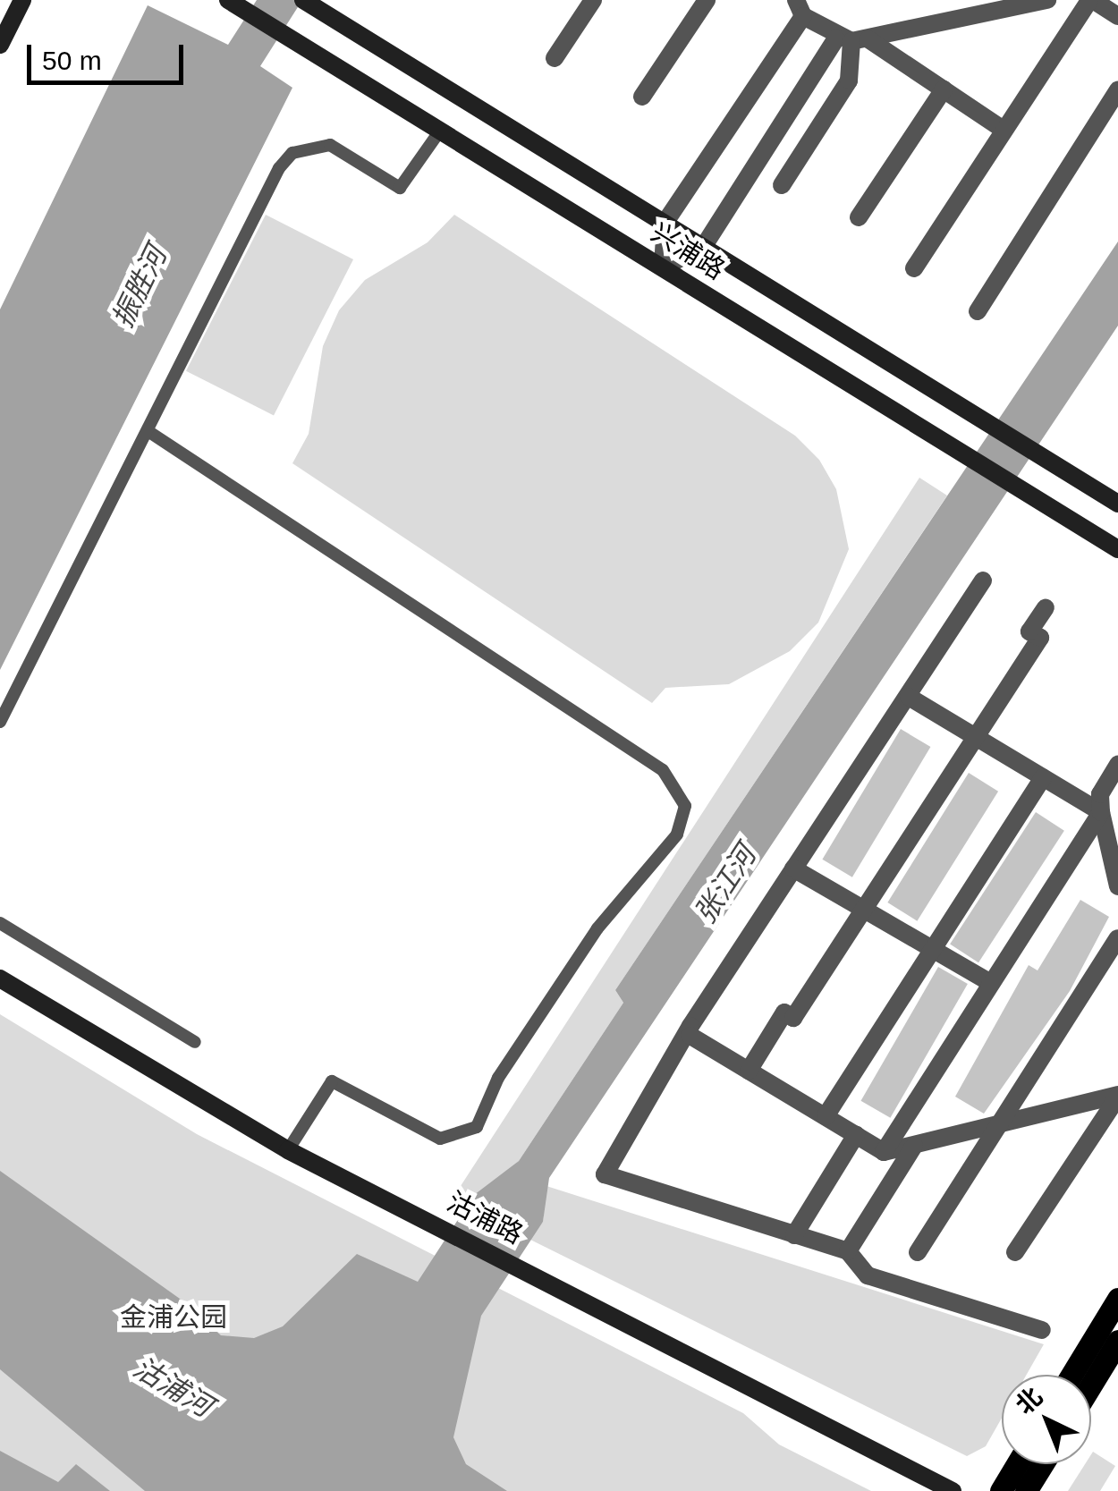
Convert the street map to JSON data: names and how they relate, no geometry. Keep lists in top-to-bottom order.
{
  "streets": {
    "main road": ["兴浦路", "沽浦路"]
  },
  "water": ["振胜河", "张江河", "沽浦河"],
  "parks": ["金浦公园"],
  "scale_bar": "50 m",
  "north": "top left"
}
